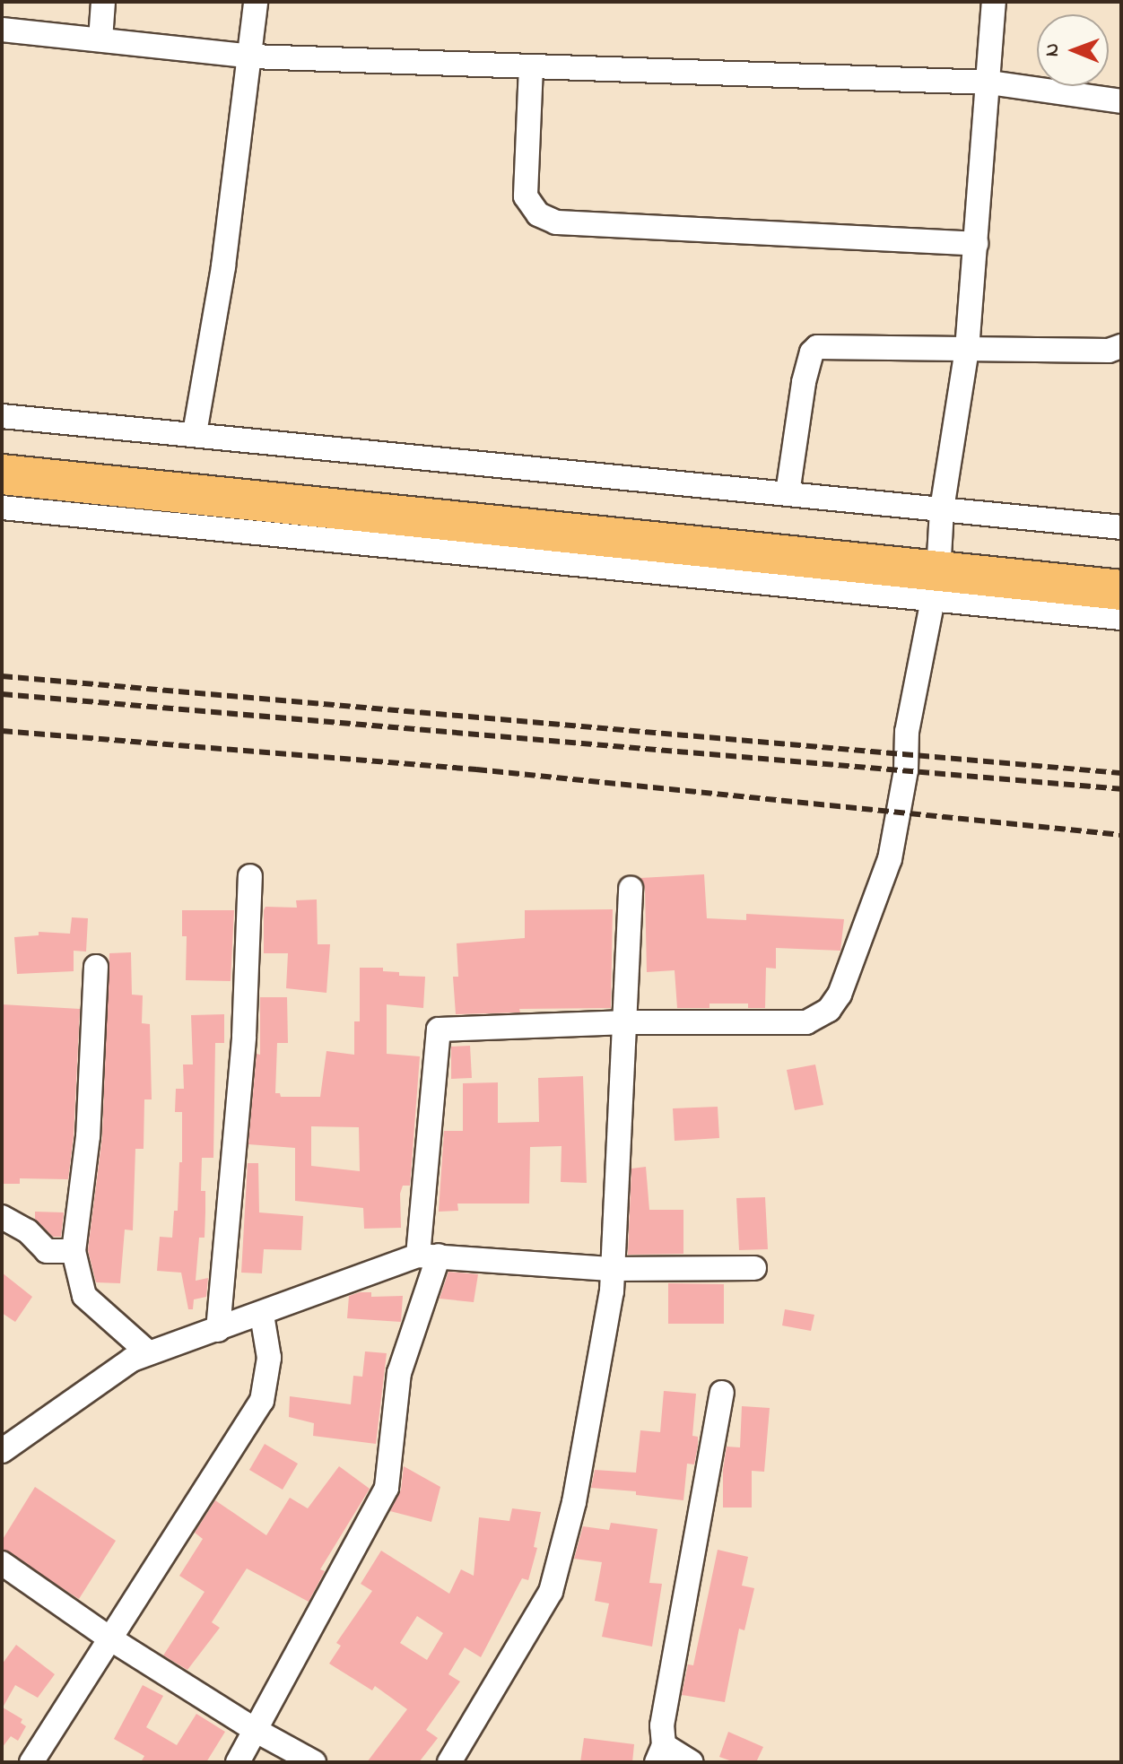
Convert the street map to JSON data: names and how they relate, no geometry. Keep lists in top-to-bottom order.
{
  "north": "left"
}
